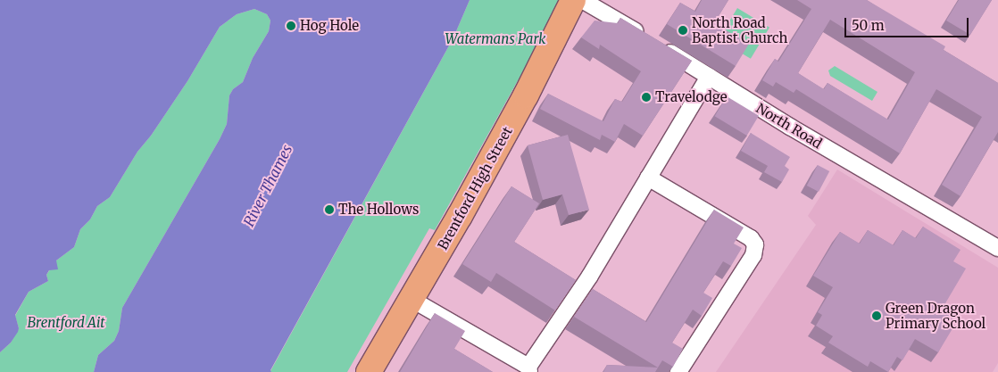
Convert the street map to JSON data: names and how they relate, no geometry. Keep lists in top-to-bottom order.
{
  "streets": {
    "main road": ["Brentford High Street"],
    "street": ["North Road"]
  },
  "water": ["River Thames"],
  "parks": ["Watermans Park", "Brentford Ait"],
  "places": [
    "Hog Hole",
    "North Road Baptist Church",
    "Travelodge",
    "The Hollows",
    "Green Dragon Primary School"
  ],
  "scale_bar": "50 m"
}
